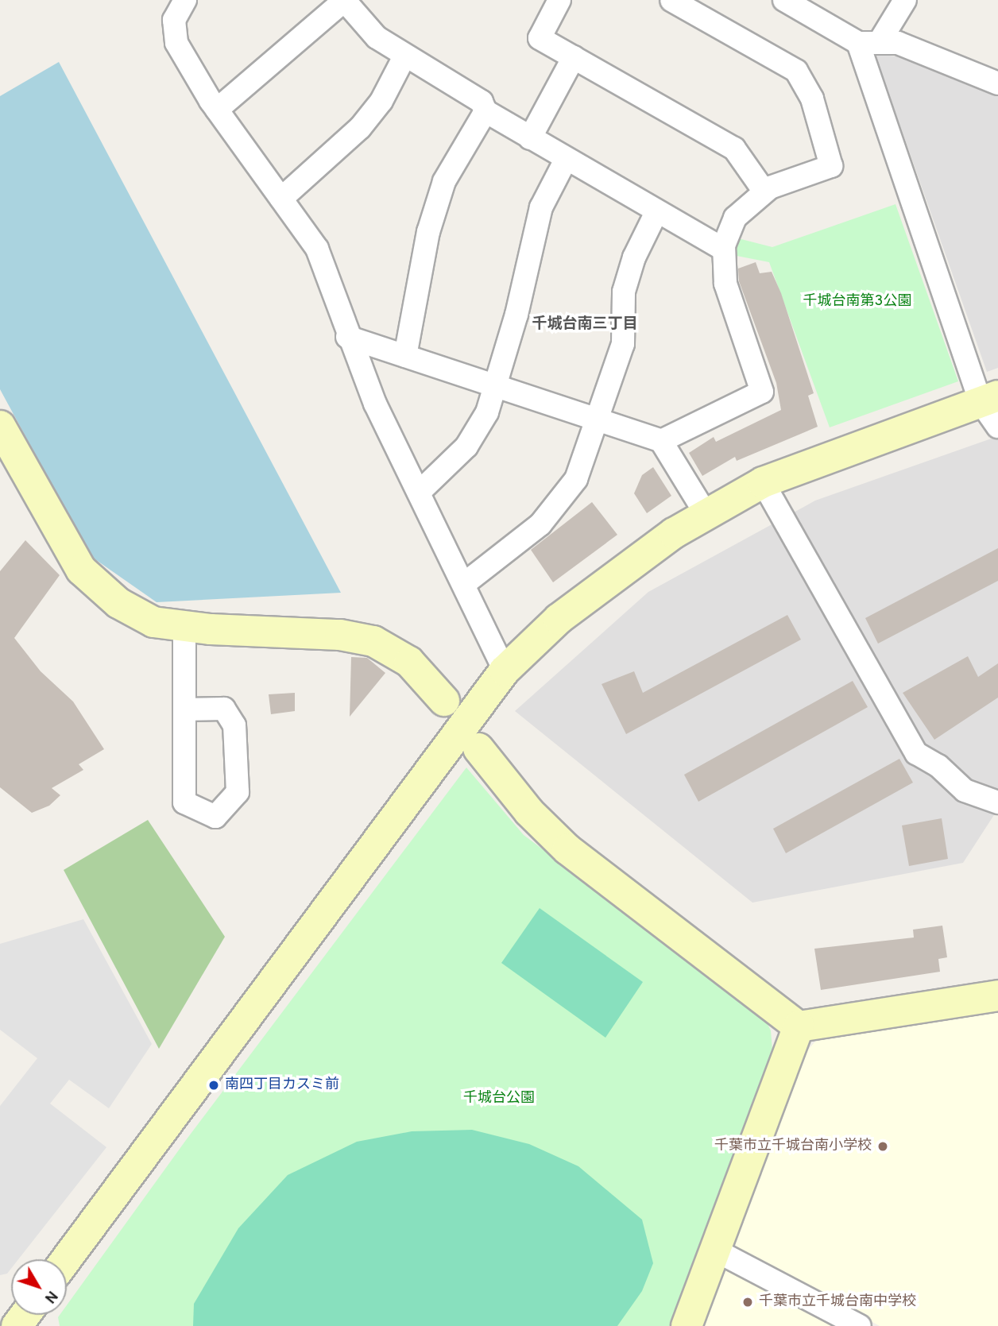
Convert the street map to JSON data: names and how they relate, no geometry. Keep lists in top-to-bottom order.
{
  "districts": ["千城台南三丁目"],
  "parks": ["千城台南第3公園", "千城台公園"],
  "places": ["南四丁目カスミ前", "千葉市立千城台南小学校", "千葉市立千城台南中学校"],
  "north": "bottom right"
}
